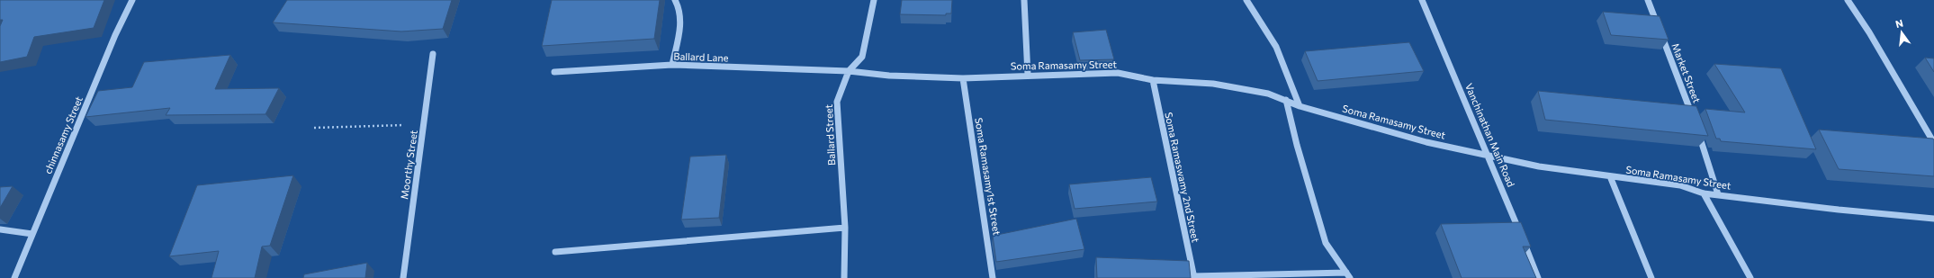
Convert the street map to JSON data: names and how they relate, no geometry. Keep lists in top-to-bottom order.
{
  "streets": {
    "street": [
      "Ballard Lane",
      "Soma Ramasamy Street",
      "Market Street",
      "chinnasamy Street",
      "Ballard Street",
      "Vanchinathan Main Road",
      "Moorthy Street",
      "Soma Ramasamy1st Street",
      "Soma Ramaswamy 2nd Street"
    ]
  },
  "crossings": [
    ["Ballard Lane", "Soma Ramasamy Street"],
    ["Ballard Lane", "Ballard Street"],
    ["Soma Ramasamy Street", "Market Street"],
    ["Soma Ramasamy Street", "Ballard Street"],
    ["Soma Ramasamy Street", "Vanchinathan Main Road"],
    ["Soma Ramasamy Street", "Soma Ramasamy1st Street"],
    ["Soma Ramasamy Street", "Soma Ramaswamy 2nd Street"]
  ],
  "north": "top"
}
